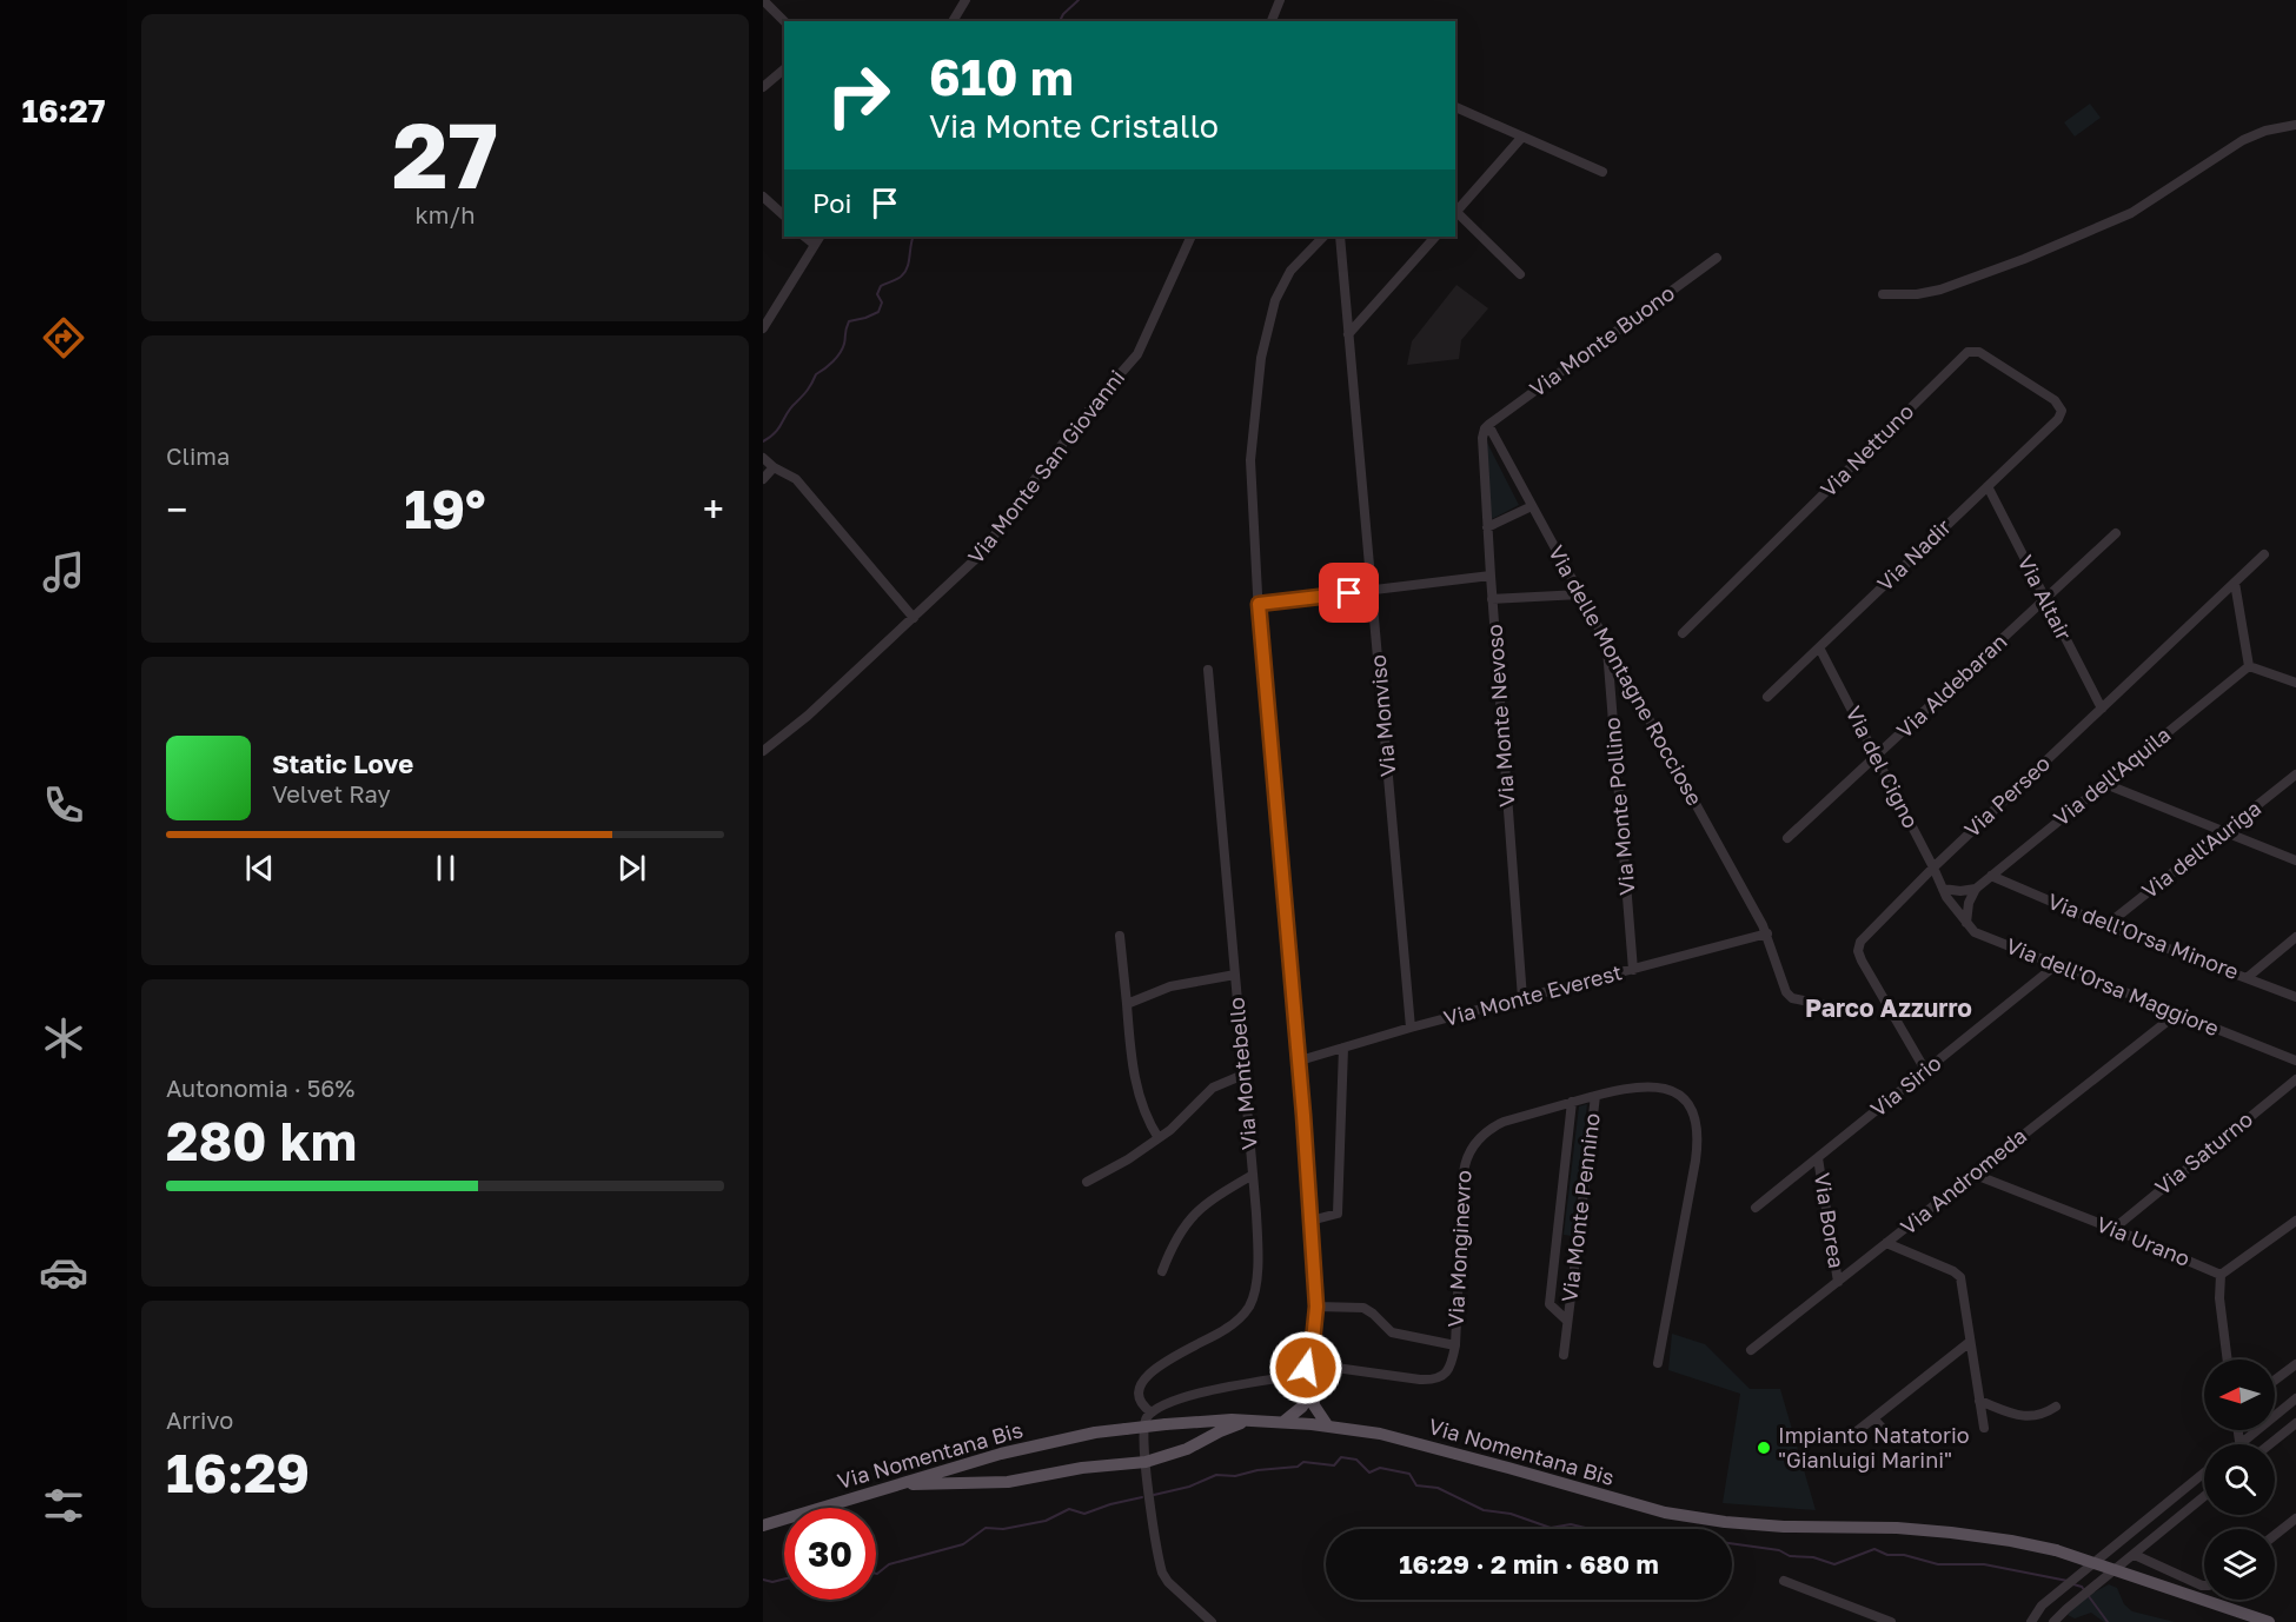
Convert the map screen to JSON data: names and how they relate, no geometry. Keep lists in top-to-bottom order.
{
  "streets": {
    "main road": ["Via Nomentana Bis"],
    "street": [
      "Via Monte Buono",
      "Via Nettuno",
      "Via Monte San Giovanni",
      "Via Nadir",
      "Via Altair",
      "Via delle Montagne Rocciose",
      "Via Aldebaran",
      "Via Monviso",
      "Via Monte Nevoso",
      "Via del Cigno",
      "Via dell'Aquila",
      "Via Perseo",
      "Via Monte Pollino",
      "Via dell'Auriga",
      "Via dell'Orsa Minore",
      "Via dell'Orsa Maggiore",
      "Via Monte Everest",
      "Via Montebello",
      "Via Sirio",
      "Via Saturno",
      "Via Andromeda",
      "Via Monte Pennino",
      "Via Borea",
      "Via Urano",
      "Via Monginevro"
    ]
  },
  "crossings": [
    ["Via Monte Buono", "Via delle Montagne Rocciose"],
    ["Via Monte Buono", "Via Monte Nevoso"],
    ["Via Nettuno", "Via Nadir"],
    ["Via Nadir", "Via Altair"],
    ["Via Nadir", "Via del Cigno"],
    ["Via Altair", "Via Aldebaran"],
    ["Via Altair", "Via Perseo"],
    ["Via delle Montagne Rocciose", "Via Monte Nevoso"],
    ["Via delle Montagne Rocciose", "Via Monte Pollino"],
    ["Via delle Montagne Rocciose", "Via Monte Everest"],
    ["Via Aldebaran", "Via del Cigno"],
    ["Via Monviso", "Via Monte Everest"],
    ["Via Monte Nevoso", "Via Monte Everest"],
    ["Via del Cigno", "Via Perseo"],
    ["Via del Cigno", "Via dell'Orsa Maggiore"],
    ["Via dell'Aquila", "Via dell'Orsa Minore"],
    ["Via Perseo", "Via Sirio"],
    ["Via Monte Pollino", "Via Monte Everest"],
    ["Via dell'Auriga", "Via dell'Orsa Minore"],
    ["Via dell'Orsa Maggiore", "Via Sirio"],
    ["Via dell'Orsa Maggiore", "Via Andromeda"],
    ["Via Sirio", "Via Borea"],
    ["Via Saturno", "Via Urano"],
    ["Via Andromeda", "Via Borea"],
    ["Via Andromeda", "Via Urano"],
    ["Via Monte Pennino", "Via Monginevro"]
  ],
  "districts": ["Parco Azzurro"],
  "places": ["Impianto Natatorio \"Gianluigi Marini\""],
  "north": "left",
  "page": {
    "tabs": "16:27",
    "tile": [
      ["27", "km/h"],
      "Clima",
      ["Autonomia · 56%", "280 km"],
      ["Arrivo", "16:29"]
    ],
    "turn": ["610 m", "Via Monte Cristallo"],
    "then": "Poi",
    "heat": ["−", "19°", "+"],
    "song": ["Static Love", "Velvet Ray"],
    "limit": "30",
    "trip": "16:29 · 2 min · 680 m"
  }
}
